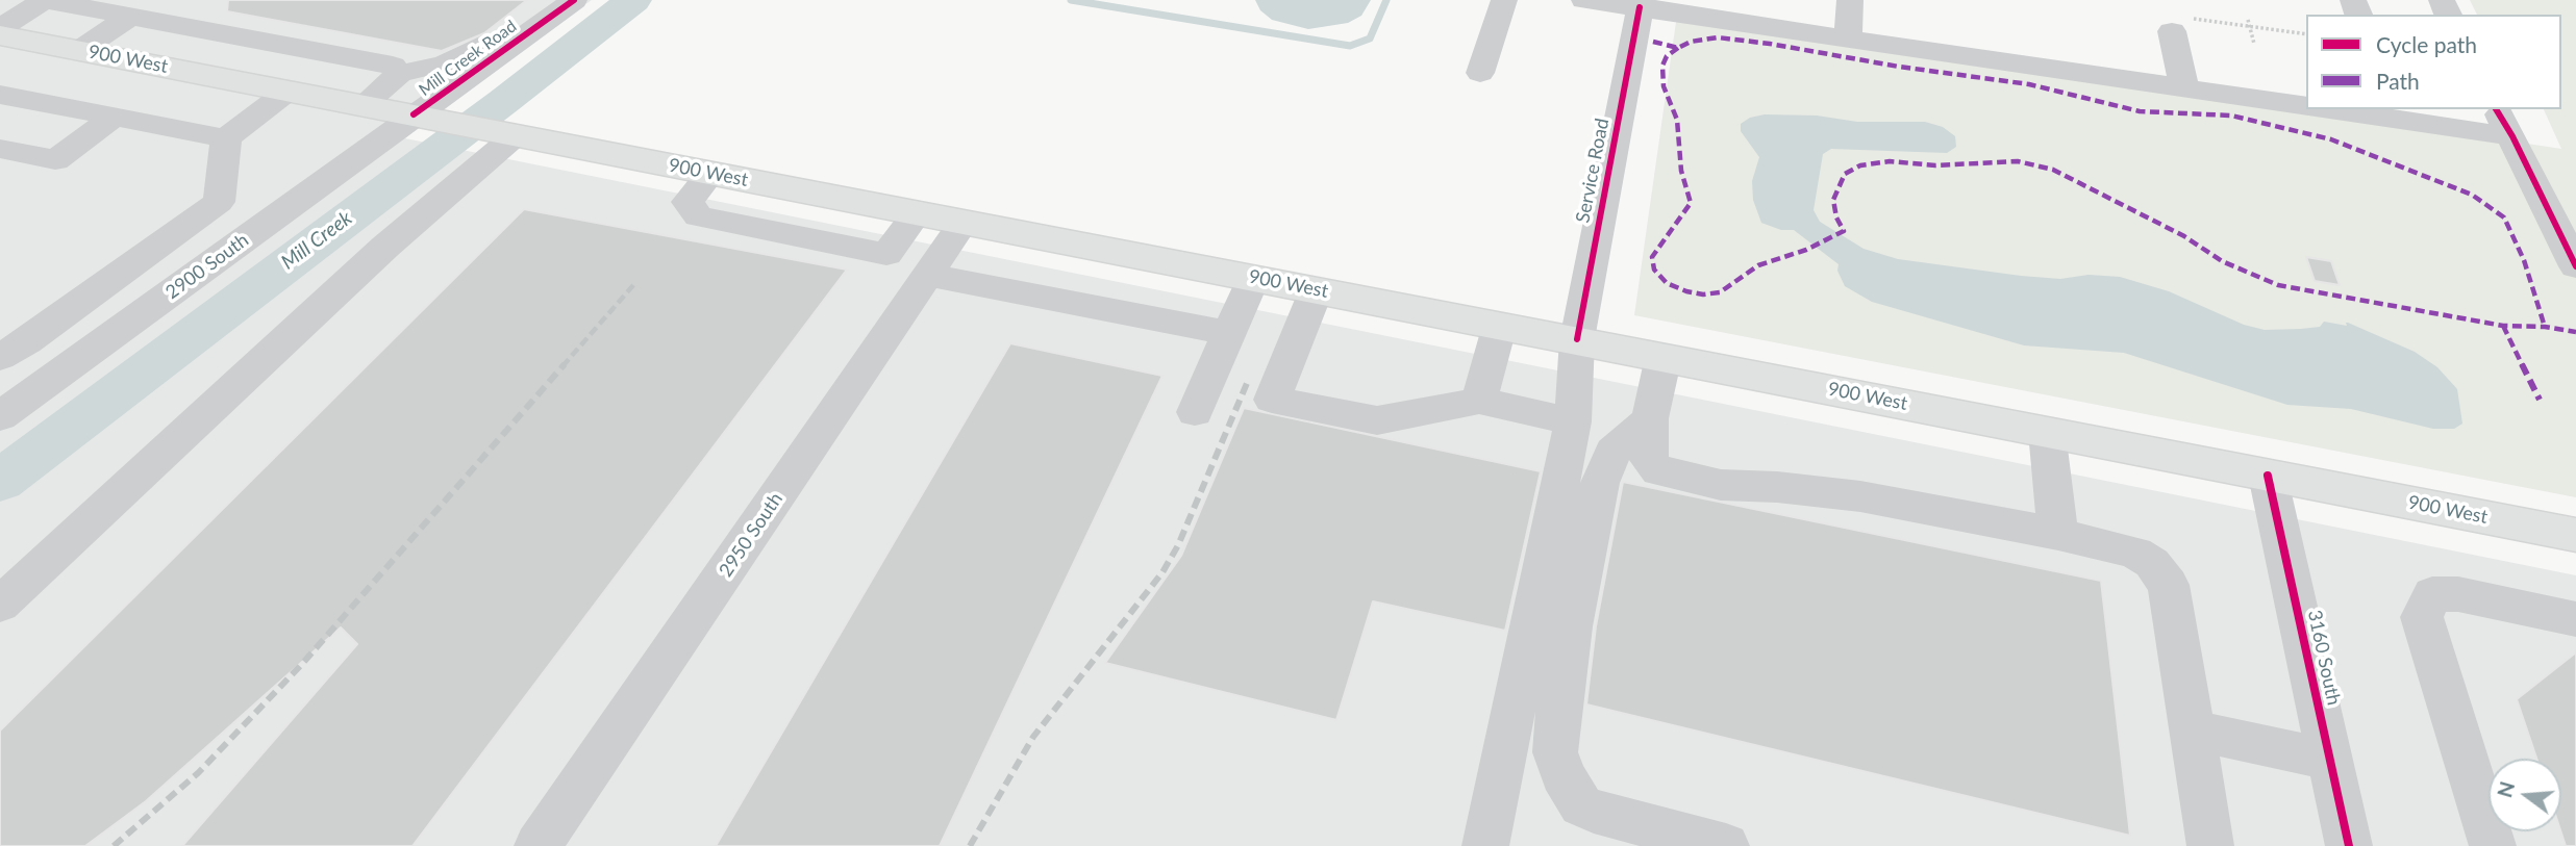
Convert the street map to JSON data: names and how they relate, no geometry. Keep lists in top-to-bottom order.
{
  "streets": {
    "main road": ["900 West"],
    "street": [
      "Mill Creek Road",
      "Service Road",
      "2950 South",
      "3160 South"
    ],
    "lane": ["2900 South"]
  },
  "crossings": [
    ["Mill Creek Road", "900 West"],
    ["Mill Creek Road", "2900 South"],
    ["900 West", "Service Road"],
    ["900 West", "2900 South"],
    ["900 West", "2950 South"],
    ["900 West", "3160 South"]
  ],
  "water": ["Mill Creek"],
  "legend": ["Cycle path", "Path"],
  "north": "left"
}
